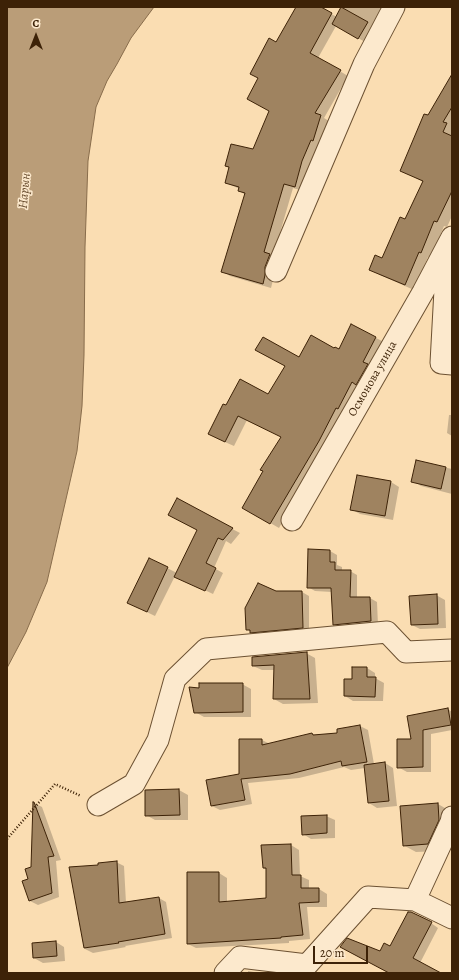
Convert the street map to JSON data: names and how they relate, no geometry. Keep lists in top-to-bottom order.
{
  "streets": {
    "street": ["Осмонова улица"]
  },
  "water": ["Нарын"],
  "scale_bar": "20 m",
  "north": "top"
}
